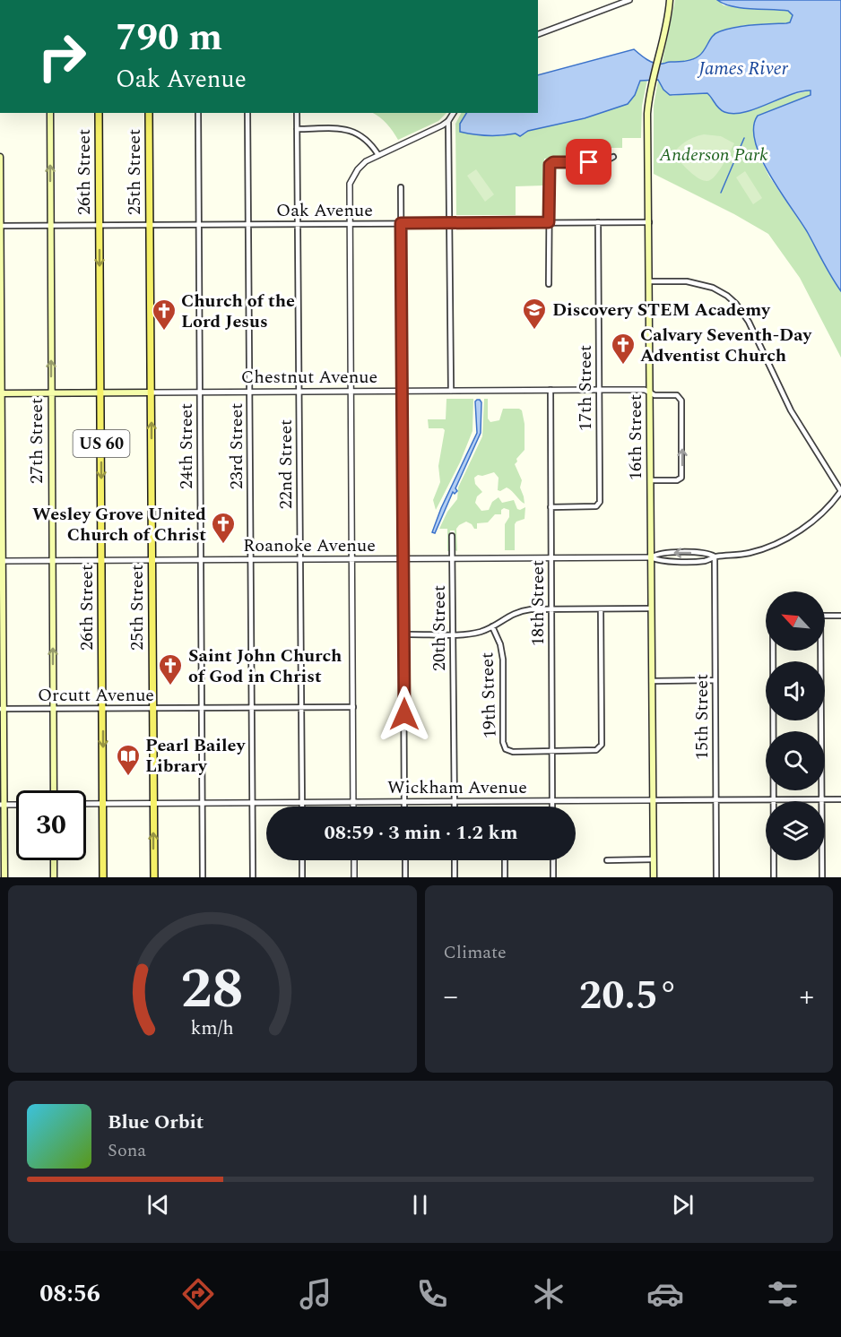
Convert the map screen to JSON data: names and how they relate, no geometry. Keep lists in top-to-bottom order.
{
  "streets": {
    "main road": [
      "26th Street",
      "25th Street",
      "Chestnut Avenue",
      "16th Street",
      "27th Street",
      "US 60"
    ],
    "street": [
      "Oak Avenue",
      "17th Street",
      "24th Street",
      "23rd Street",
      "22nd Street",
      "Roanoke Avenue",
      "18th Street",
      "20th Street",
      "Orcutt Avenue",
      "19th Street",
      "15th Street",
      "Wickham Avenue"
    ]
  },
  "crossings": [
    ["26th Street", "Oak Avenue"],
    ["26th Street", "Chestnut Avenue"],
    ["26th Street", "Roanoke Avenue"],
    ["26th Street", "Orcutt Avenue"],
    ["26th Street", "Wickham Avenue"],
    ["25th Street", "Oak Avenue"],
    ["25th Street", "Chestnut Avenue"],
    ["25th Street", "Roanoke Avenue"],
    ["25th Street", "Orcutt Avenue"],
    ["25th Street", "Wickham Avenue"],
    ["Oak Avenue", "17th Street"],
    ["Oak Avenue", "16th Street"],
    ["Oak Avenue", "27th Street"],
    ["Oak Avenue", "24th Street"],
    ["Oak Avenue", "23rd Street"],
    ["Oak Avenue", "22nd Street"],
    ["Chestnut Avenue", "17th Street"],
    ["Chestnut Avenue", "16th Street"],
    ["Chestnut Avenue", "27th Street"],
    ["Chestnut Avenue", "24th Street"],
    ["Chestnut Avenue", "23rd Street"],
    ["Chestnut Avenue", "22nd Street"],
    ["Chestnut Avenue", "18th Street"],
    ["17th Street", "18th Street"],
    ["16th Street", "Roanoke Avenue"],
    ["16th Street", "Wickham Avenue"],
    ["27th Street", "Roanoke Avenue"],
    ["27th Street", "Orcutt Avenue"],
    ["24th Street", "Roanoke Avenue"],
    ["24th Street", "Orcutt Avenue"],
    ["24th Street", "Wickham Avenue"],
    ["23rd Street", "Roanoke Avenue"],
    ["23rd Street", "Orcutt Avenue"],
    ["23rd Street", "Wickham Avenue"],
    ["22nd Street", "Roanoke Avenue"],
    ["22nd Street", "Orcutt Avenue"],
    ["22nd Street", "Wickham Avenue"],
    ["Roanoke Avenue", "18th Street"],
    ["Roanoke Avenue", "20th Street"],
    ["Roanoke Avenue", "15th Street"],
    ["18th Street", "19th Street"],
    ["18th Street", "Wickham Avenue"],
    ["20th Street", "Wickham Avenue"],
    ["15th Street", "Wickham Avenue"]
  ],
  "one_way": ["26th Street", "27th Street"],
  "water": ["James River"],
  "parks": ["Anderson Park"],
  "places": {
    "school or university": ["Discovery STEM Academy"],
    "church": [
      "Church of the Lord Jesus",
      "Calvary Seventh-Day Adventist Church",
      "Wesley Grove United Church of Christ",
      "Saint John Church of God in Christ"
    ],
    "library": ["Pearl Bailey Library"]
  },
  "north": "top left",
  "page": {
    "turn": ["790 m", "Oak Avenue"],
    "limit": "30",
    "trip": "08:59 · 3 min · 1.2 km",
    "tile": "Climate",
    "heat": ["−", "20.5°", "+"],
    "song": ["Blue Orbit", "Sona"],
    "tabs": "08:56",
    "gauge": ["28", "km/h"]
  }
}
